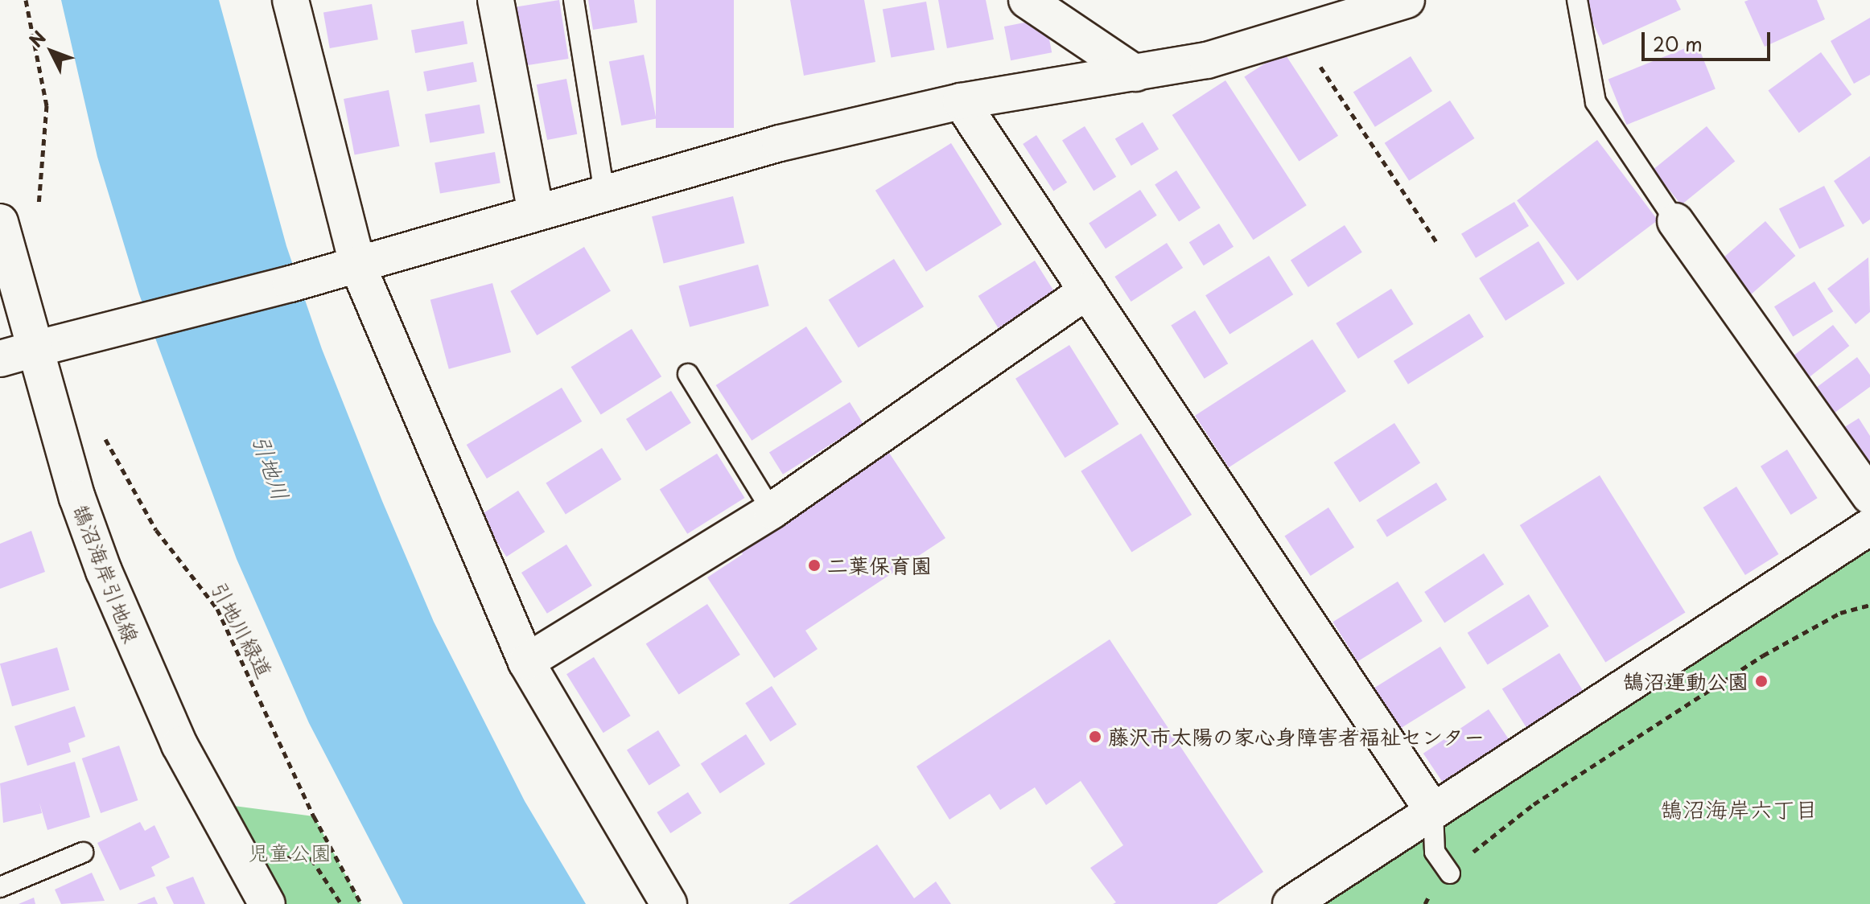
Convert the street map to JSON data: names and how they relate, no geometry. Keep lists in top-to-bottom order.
{
  "streets": {
    "street": ["鵠沼海岸引地線"],
    "path": ["引地川緑道"]
  },
  "districts": ["鵠沼海岸六丁目"],
  "water": ["引地川"],
  "parks": ["児童公園"],
  "places": ["二葉保育園", "鵠沼運動公園", "藤沢市太陽の家心身障害者福祉センター"],
  "scale_bar": "20 m",
  "north": "top left"
}
